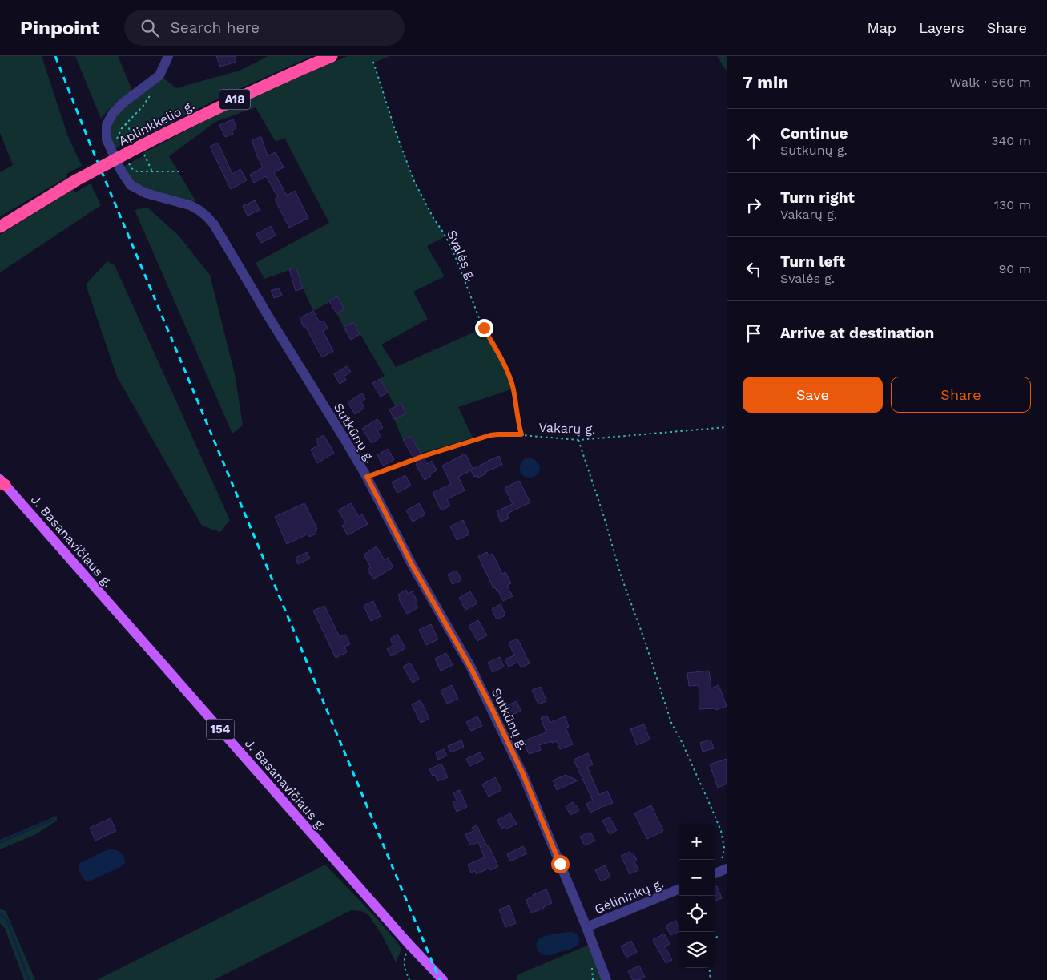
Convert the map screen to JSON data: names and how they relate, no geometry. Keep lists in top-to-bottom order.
{
  "streets": {
    "highway": ["A18", "Aplinkkelio g."],
    "main road": ["J. Basanavičiaus g.", "154"],
    "street": ["Sutkūnų g.", "Gėlininkų g."],
    "path": ["Svalės g.", "Vakarų g."]
  },
  "crossings": [
    ["Svalės g.", "Vakarų g."],
    ["Vakarų g.", "Sutkūnų g."],
    ["Sutkūnų g.", "Gėlininkų g."]
  ],
  "page": {
    "header": "Pinpoint",
    "search": "Search here",
    "nav": ["Map", "Layers", "Share"],
    "heading": ["7 min", "Walk · 560 m"],
    "list": [
      ["Continue", "Sutkūnų g.", "340 m"],
      ["Turn right", "Vakarų g.", "130 m"],
      ["Turn left", "Svalės g.", "90 m"],
      "Arrive at destination"
    ],
    "buttons": ["Save", "Share"],
    "map_buttons": ["+", "−"]
  }
}
